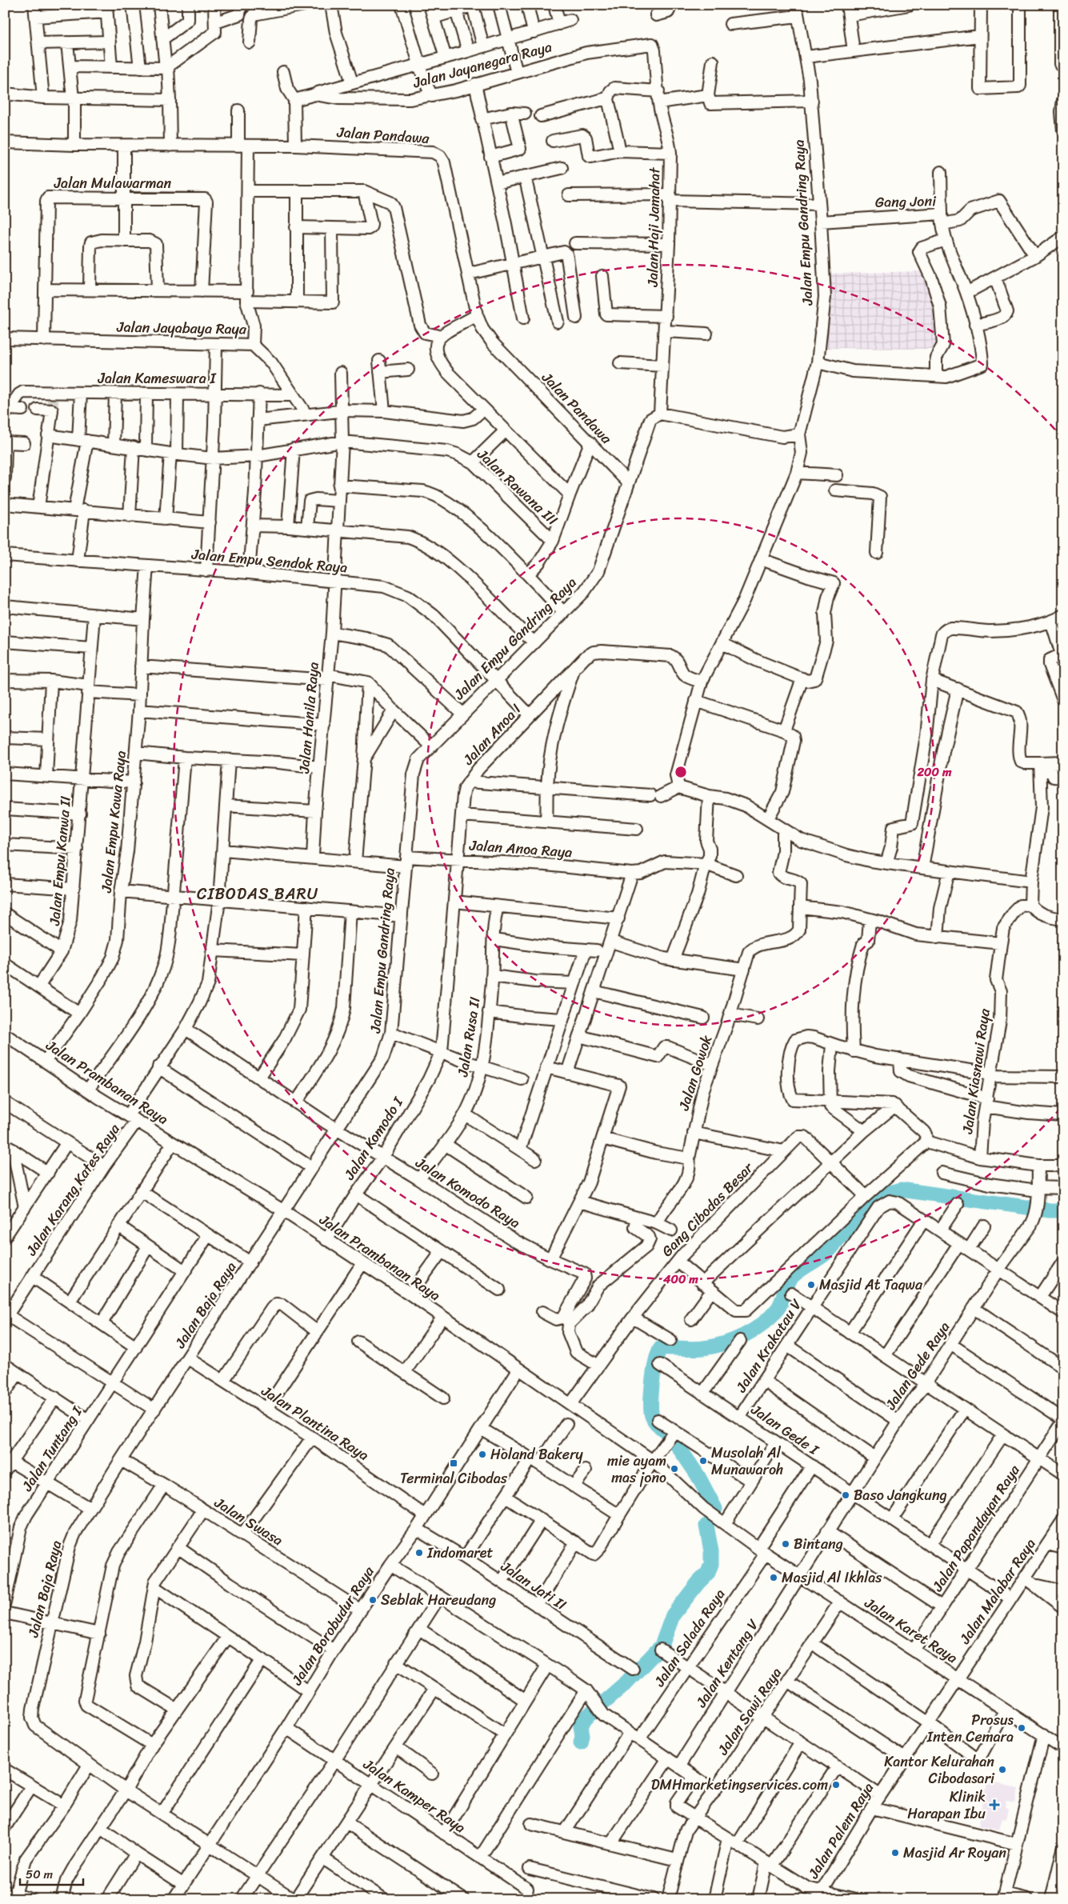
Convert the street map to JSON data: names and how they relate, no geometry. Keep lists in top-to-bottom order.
{
  "streets": {
    "street": [
      "Jalan Jayanegara Raya",
      "Jalan Pandawa",
      "Jalan Mulawarman",
      "Gang Joni",
      "Jalan Empu Gandring Raya",
      "Jalan Haji Jamahat",
      "Jalan Jayabaya Raya",
      "Jalan Kameswara I",
      "Jalan Rawana III",
      "Jalan Empu Sendok Raya",
      "Jalan Hanila Raya",
      "Jalan Anoa I",
      "Jalan Empu Kawa Raya",
      "Jalan Anoa Raya",
      "Jalan Empu Kanwa II",
      "Jalan Rusa II",
      "Jalan Kiasnawi Raya",
      "Jalan Gowok",
      "Jalan Prambanan Raya",
      "Jalan Komodo I",
      "Jalan Karang Kates Raya",
      "Jalan Komodo Raya",
      "Gang Cibodas Besar",
      "Jalan Baja Raya",
      "Jalan Krakatau V",
      "Jalan Gede Raya",
      "Jalan Plantina Raya",
      "Jalan Gede I",
      "Jalan Tuntang I",
      "Jalan Swasa",
      "Jalan Papandayan Raya",
      "Jalan Jati II",
      "Jalan Malabar Raya",
      "Jalan Borobudur Raya",
      "Jalan Karet Raya",
      "Jalan Salada Raya",
      "Jalan Kentang V",
      "Jalan Sawi Raya",
      "Jalan Kamper Raya",
      "Jalan Palem Raya"
    ]
  },
  "crossings": [
    ["Jalan Jayanegara Raya", "Jalan Haji Jamahat"],
    ["Jalan Pandawa", "Jalan Empu Gandring Raya"],
    ["Jalan Pandawa", "Jalan Jayabaya Raya"],
    ["Jalan Mulawarman", "Jalan Jayabaya Raya"],
    ["Gang Joni", "Jalan Empu Gandring Raya"],
    ["Jalan Empu Gandring Raya", "Jalan Haji Jamahat"],
    ["Jalan Empu Gandring Raya", "Jalan Empu Sendok Raya"],
    ["Jalan Empu Gandring Raya", "Jalan Anoa Raya"],
    ["Jalan Empu Gandring Raya", "Jalan Prambanan Raya"],
    ["Jalan Empu Gandring Raya", "Jalan Komodo Raya"],
    ["Jalan Empu Gandring Raya", "Jalan Baja Raya"],
    ["Jalan Rawana III", "Jalan Hanila Raya"],
    ["Jalan Empu Sendok Raya", "Jalan Hanila Raya"],
    ["Jalan Empu Sendok Raya", "Jalan Anoa I"],
    ["Jalan Empu Sendok Raya", "Jalan Empu Kawa Raya"],
    ["Jalan Hanila Raya", "Jalan Anoa Raya"],
    ["Jalan Anoa I", "Jalan Anoa Raya"],
    ["Jalan Anoa I", "Jalan Komodo I"],
    ["Jalan Empu Kawa Raya", "Jalan Prambanan Raya"],
    ["Jalan Anoa Raya", "Jalan Karang Kates Raya"],
    ["Jalan Rusa II", "Jalan Komodo Raya"],
    ["Jalan Prambanan Raya", "Jalan Komodo I"],
    ["Jalan Prambanan Raya", "Jalan Karang Kates Raya"],
    ["Jalan Prambanan Raya", "Gang Cibodas Besar"],
    ["Jalan Prambanan Raya", "Jalan Baja Raya"],
    ["Jalan Prambanan Raya", "Jalan Borobudur Raya"],
    ["Jalan Prambanan Raya", "Jalan Karet Raya"],
    ["Jalan Komodo I", "Jalan Komodo Raya"],
    ["Jalan Karang Kates Raya", "Jalan Komodo Raya"],
    ["Jalan Baja Raya", "Jalan Plantina Raya"],
    ["Jalan Baja Raya", "Jalan Swasa"],
    ["Jalan Baja Raya", "Jalan Borobudur Raya"],
    ["Jalan Krakatau V", "Jalan Gede I"],
    ["Jalan Gede Raya", "Jalan Gede I"],
    ["Jalan Gede Raya", "Jalan Karet Raya"],
    ["Jalan Gede Raya", "Jalan Kentang V"],
    ["Jalan Plantina Raya", "Jalan Borobudur Raya"],
    ["Jalan Gede I", "Jalan Papandayan Raya"],
    ["Jalan Gede I", "Jalan Malabar Raya"],
    ["Jalan Gede I", "Jalan Salada Raya"],
    ["Jalan Swasa", "Jalan Borobudur Raya"],
    ["Jalan Papandayan Raya", "Jalan Karet Raya"],
    ["Jalan Jati II", "Jalan Borobudur Raya"],
    ["Jalan Malabar Raya", "Jalan Karet Raya"],
    ["Jalan Malabar Raya", "Jalan Palem Raya"],
    ["Jalan Borobudur Raya", "Jalan Kamper Raya"],
    ["Jalan Karet Raya", "Jalan Salada Raya"],
    ["Jalan Karet Raya", "Jalan Kentang V"],
    ["Jalan Karet Raya", "Jalan Sawi Raya"],
    ["Jalan Karet Raya", "Jalan Palem Raya"]
  ],
  "districts": ["CIBODAS BARU"],
  "places": {
    "other": [
      "Masjid At Taqwa",
      "Holand Bakery",
      "Musolah Al Munawaroh",
      "mie ayam mas jono",
      "Baso Jangkung",
      "Bintang",
      "Indomaret",
      "Masjid Al Ikhlas",
      "Seblak Hareudang",
      "Prosus Inten Cemara",
      "Kantor Kelurahan Cibodasari",
      "DMHmarketingservices.com",
      "Masjid Ar Royan"
    ],
    "transit": ["Terminal Cibodas"],
    "health": ["Klinik Harapan Ibu"]
  },
  "scale_bar": "50 m",
  "rings": ["200 m", "400 m"]
}
